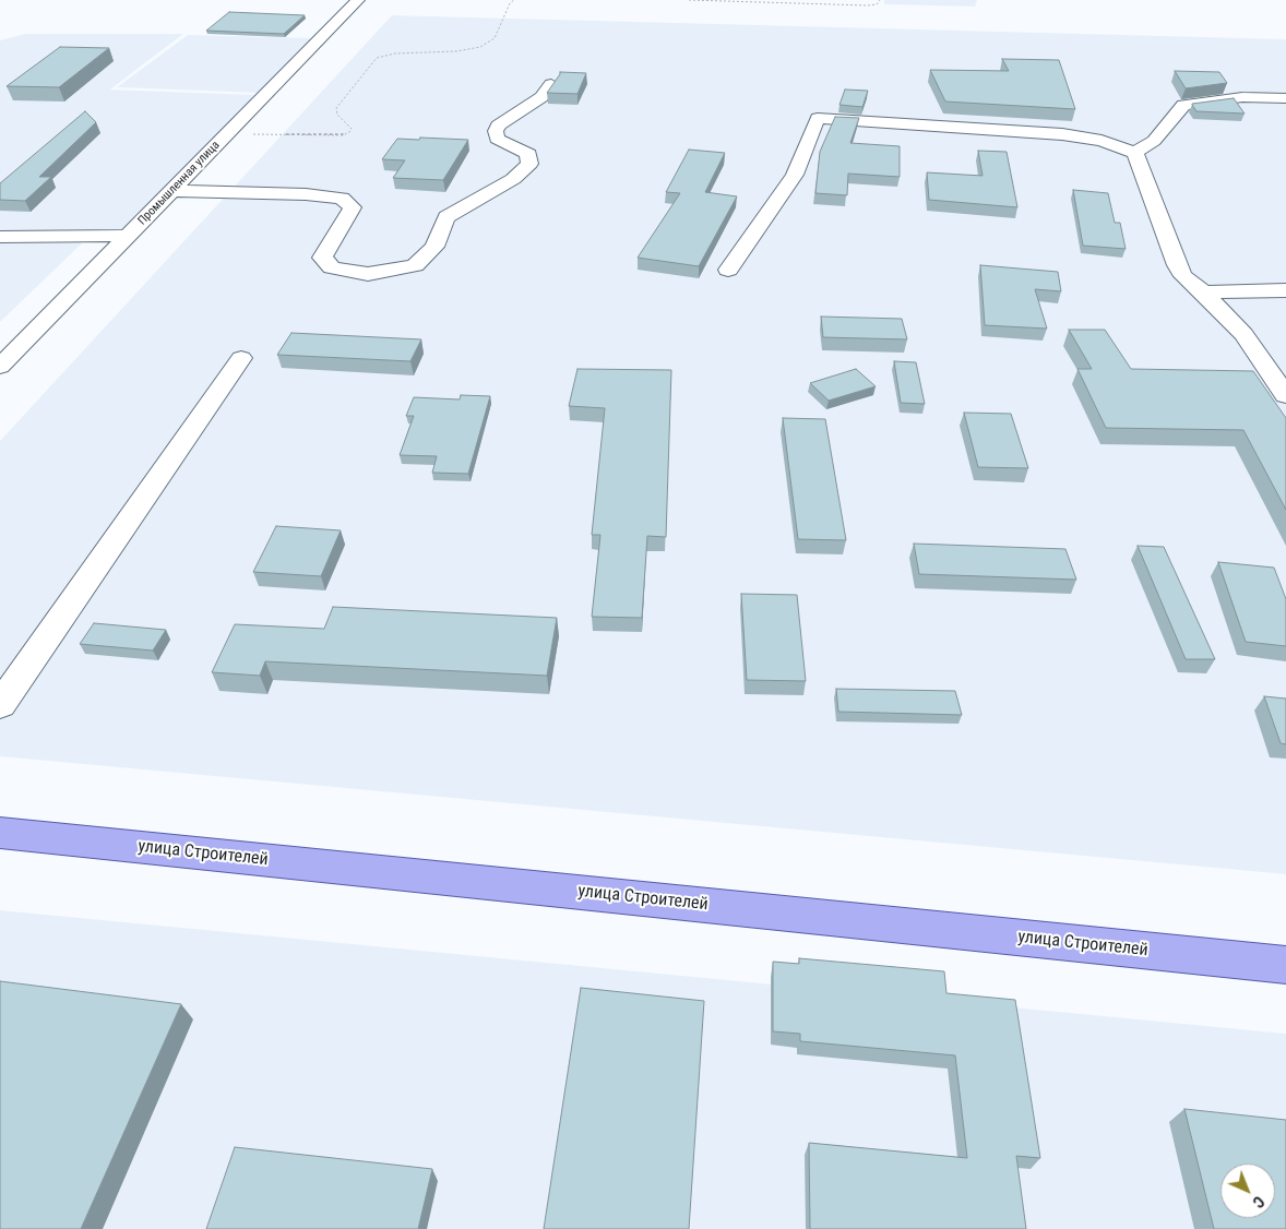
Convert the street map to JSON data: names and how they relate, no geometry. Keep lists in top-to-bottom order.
{
  "streets": {
    "main road": ["улица Строителей"],
    "street": ["Промышленная улица"]
  },
  "north": "bottom right"
}
